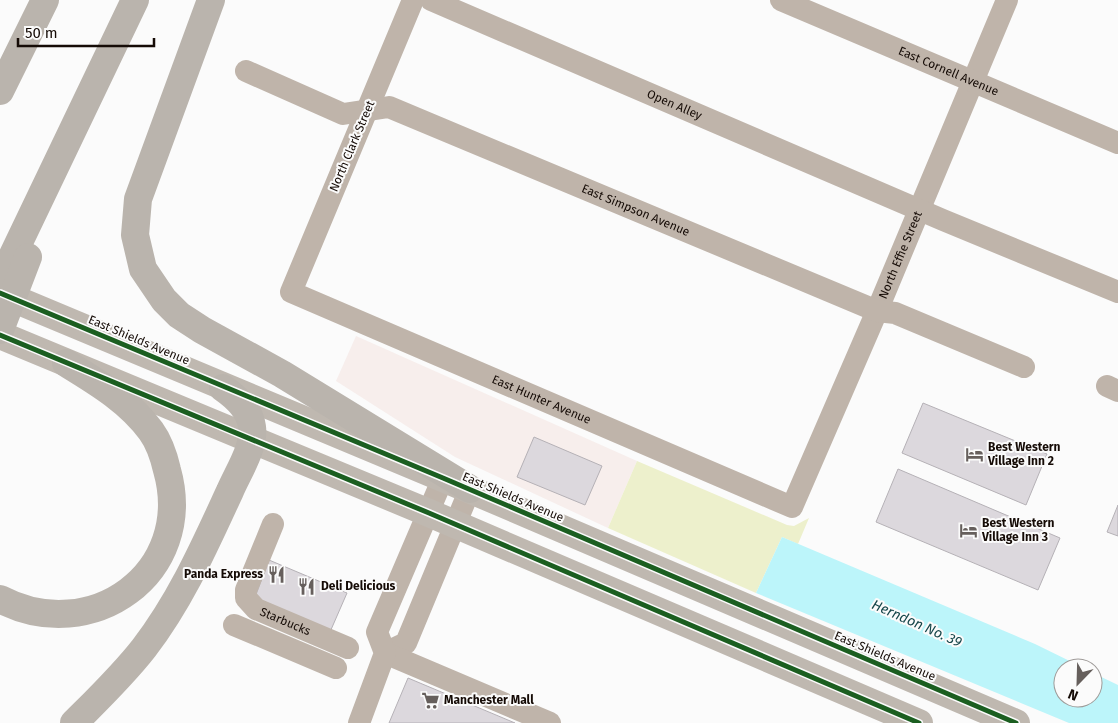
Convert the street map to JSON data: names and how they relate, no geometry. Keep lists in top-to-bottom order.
{
  "streets": {
    "main road": ["East Shields Avenue"],
    "street": [
      "East Cornell Avenue",
      "Open Alley",
      "North Clark Street",
      "East Simpson Avenue",
      "North Effie Street",
      "East Hunter Avenue",
      "Starbucks"
    ]
  },
  "crossings": [
    ["East Cornell Avenue", "North Effie Street"],
    ["Open Alley", "North Effie Street"],
    ["North Clark Street", "East Simpson Avenue"],
    ["North Clark Street", "East Hunter Avenue"],
    ["East Simpson Avenue", "North Effie Street"],
    ["North Effie Street", "East Hunter Avenue"]
  ],
  "water": ["Herndon No. 39"],
  "places": {
    "hotel": ["Best Western Village Inn 2", "Best Western Village Inn 3"],
    "restaurant": ["Panda Express", "Deli Delicious"],
    "supermarket": ["Manchester Mall"]
  },
  "scale_bar": "50 m",
  "north": "bottom left"
}
